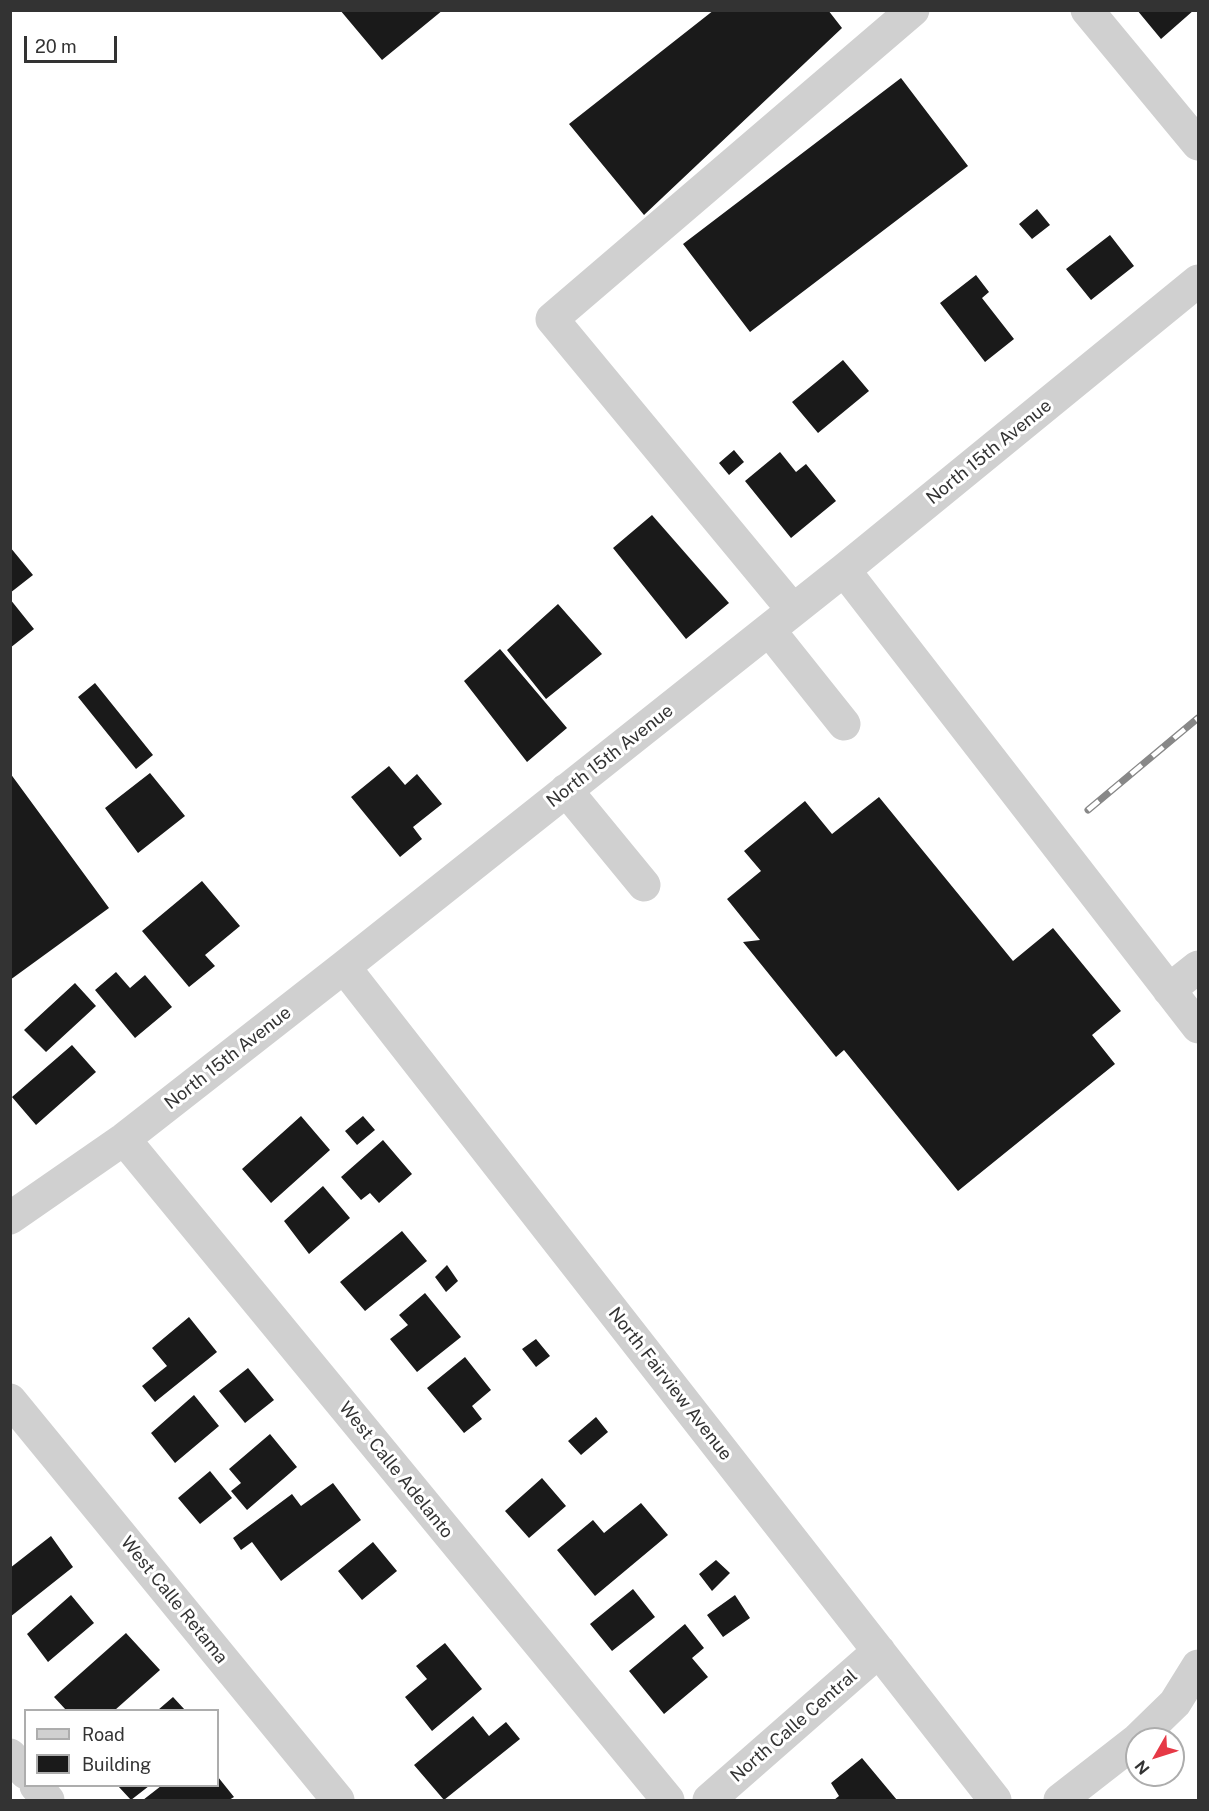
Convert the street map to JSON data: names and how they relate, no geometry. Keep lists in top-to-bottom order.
{
  "streets": {
    "street": [
      "North 15th Avenue",
      "North Fairview Avenue",
      "West Calle Adelanto",
      "West Calle Retama",
      "North Calle Central"
    ]
  },
  "crossings": [
    ["North 15th Avenue", "North Fairview Avenue"],
    ["North 15th Avenue", "West Calle Adelanto"],
    ["North Fairview Avenue", "North Calle Central"]
  ],
  "legend": ["Road", "Building"],
  "scale_bar": "20 m",
  "north": "bottom left"
}
